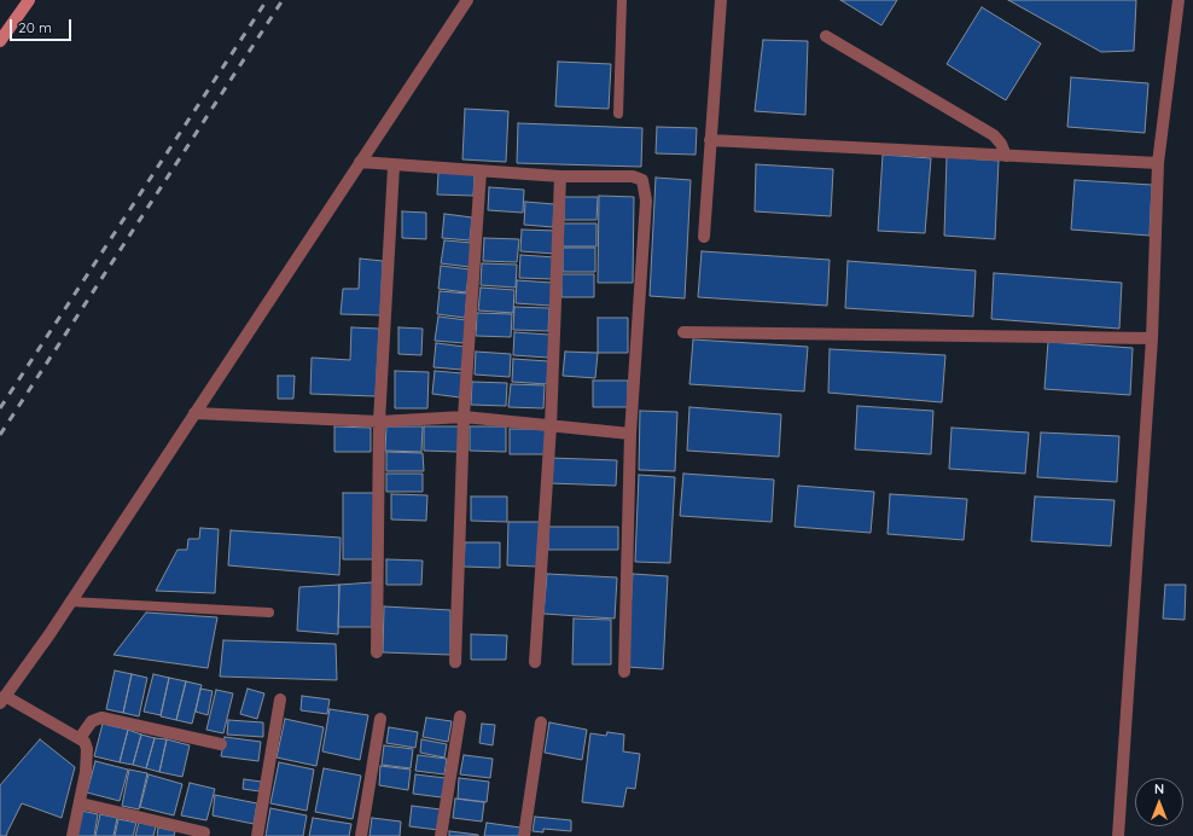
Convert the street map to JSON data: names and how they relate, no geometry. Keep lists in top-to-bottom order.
{
  "scale_bar": "20 m",
  "north": "top"
}
